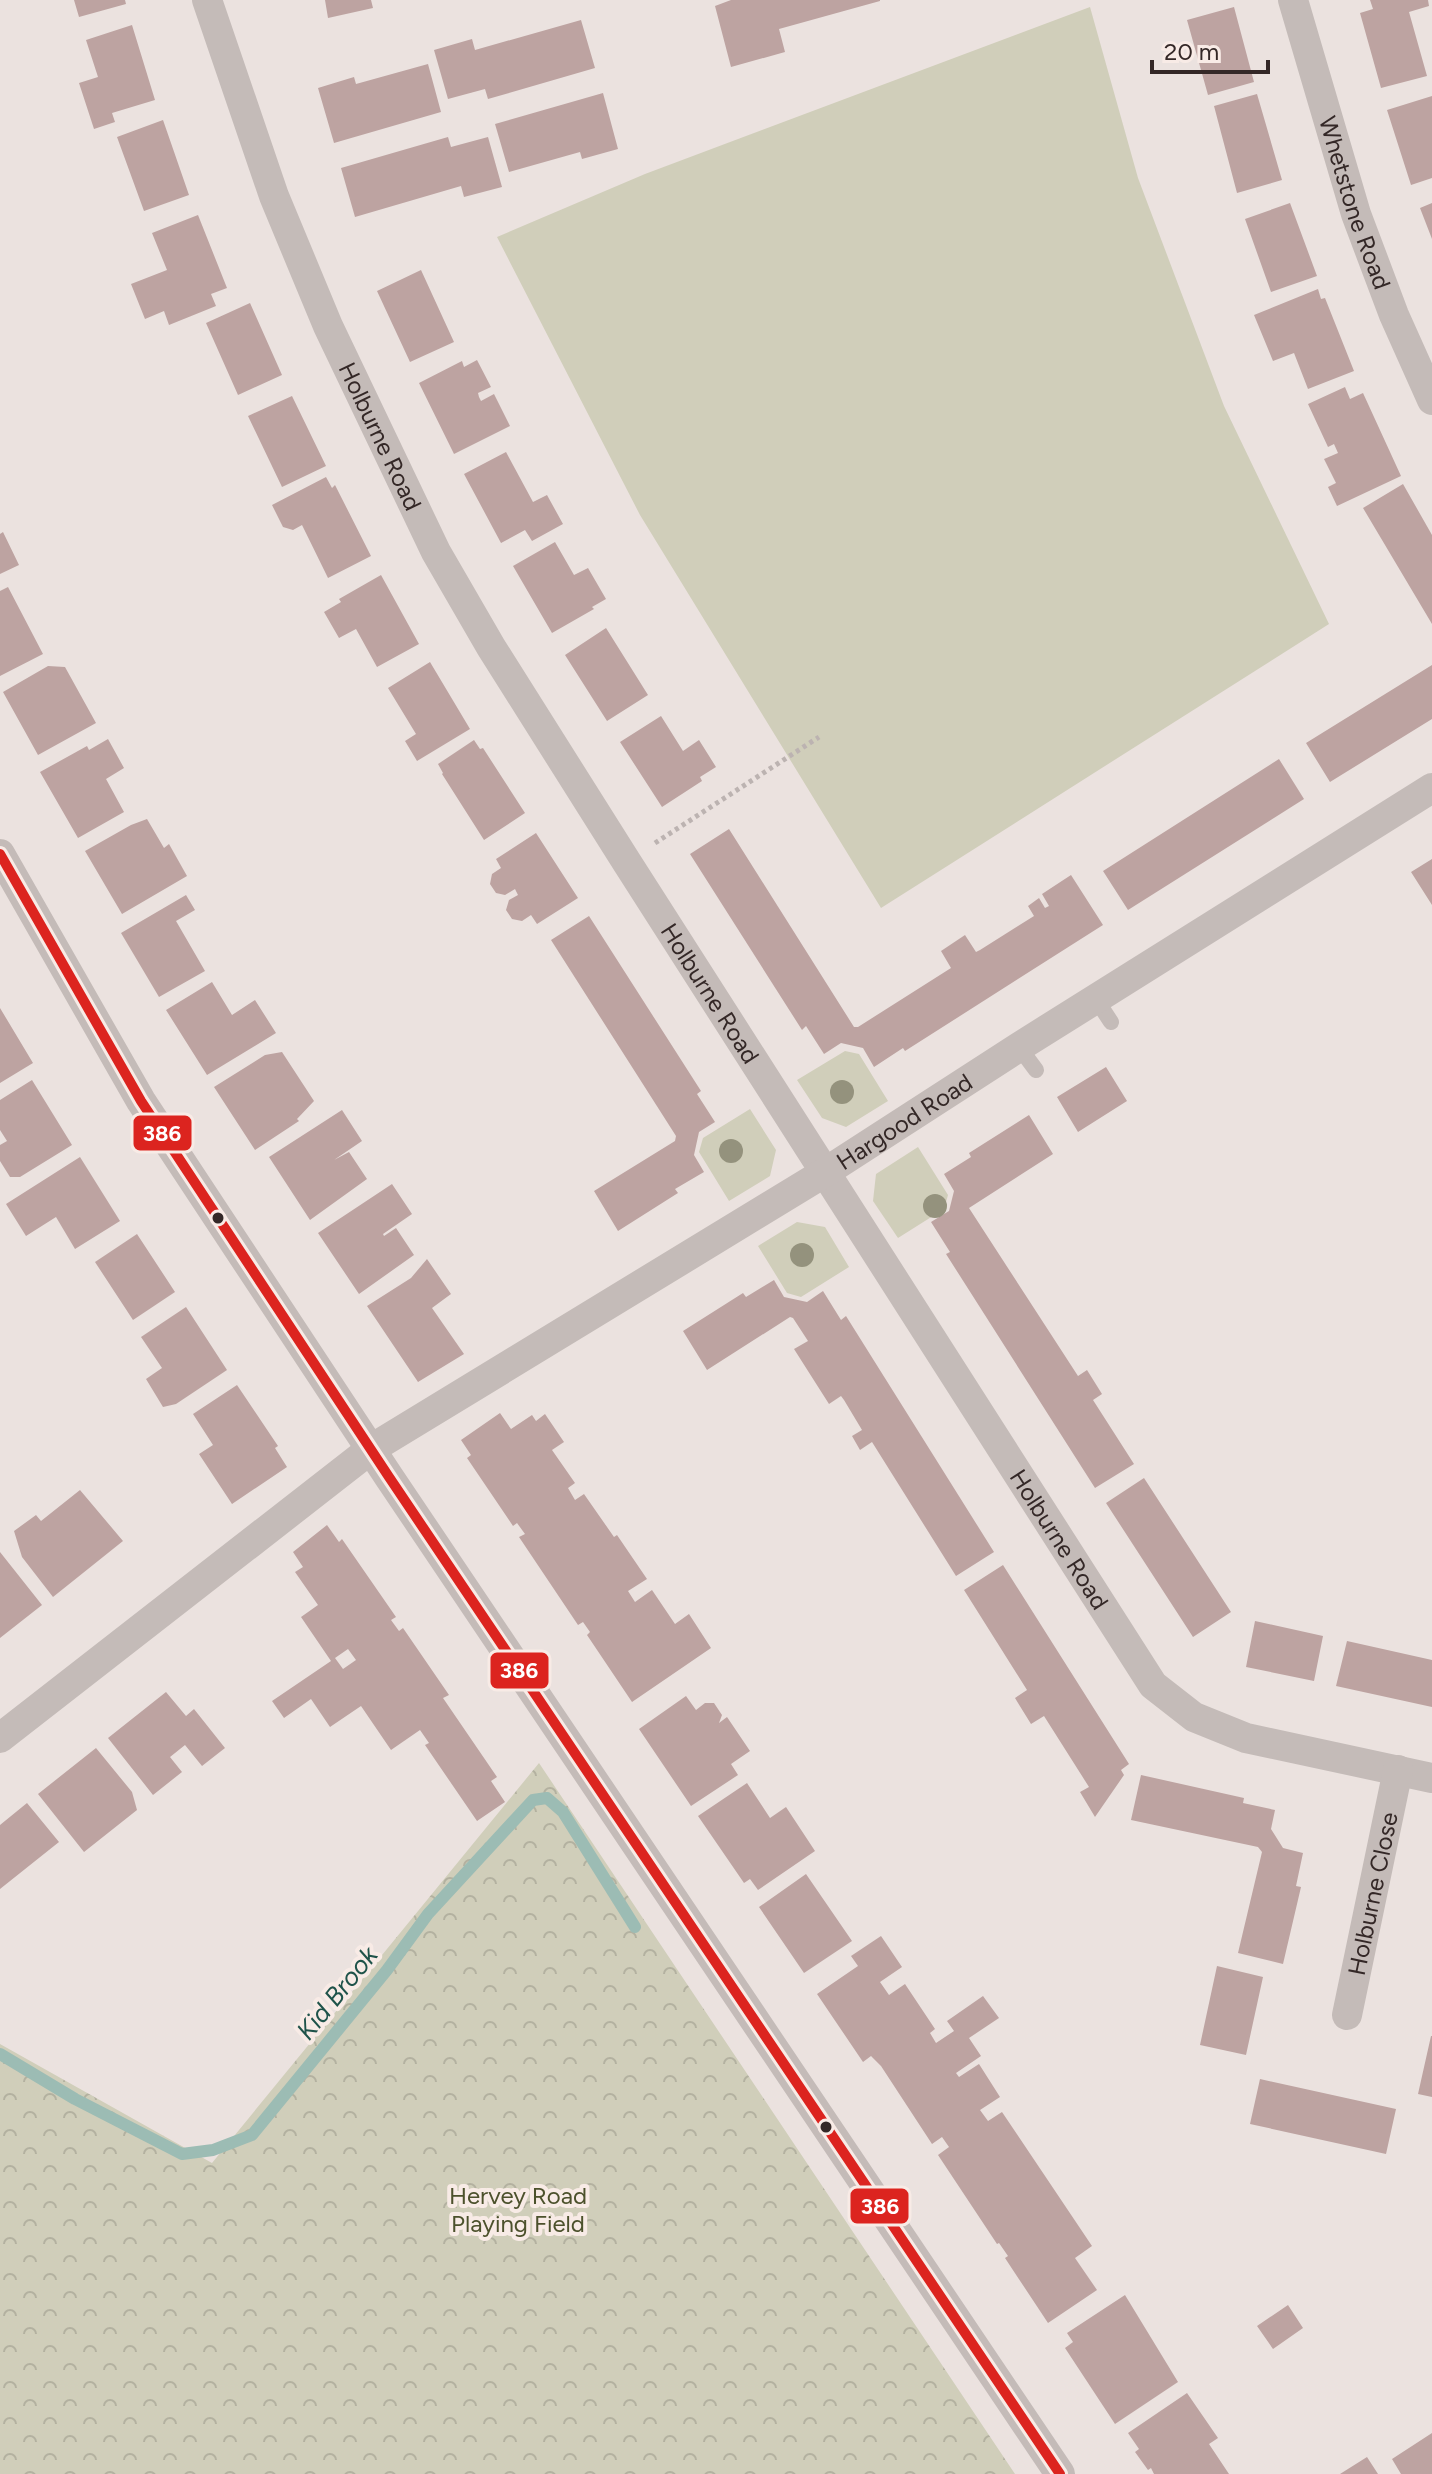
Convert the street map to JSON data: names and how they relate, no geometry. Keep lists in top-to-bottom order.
{
  "streets": {
    "street": [
      "Whetstone Road",
      "Holburne Road",
      "Hargood Road",
      "Holburne Close"
    ]
  },
  "crossings": [
    ["Holburne Road", "Hargood Road"],
    ["Holburne Road", "Holburne Close"]
  ],
  "water": ["Kid Brook"],
  "parks": ["Hervey Road Playing Field"],
  "lines": ["transit line 386"],
  "scale_bar": "20 m"
}
